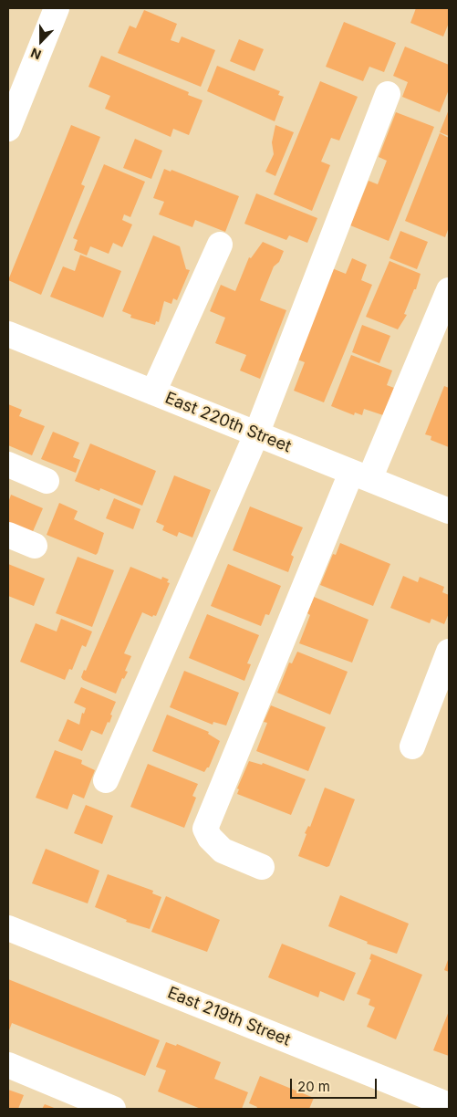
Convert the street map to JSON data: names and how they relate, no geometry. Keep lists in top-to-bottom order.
{
  "streets": {
    "street": ["East 220th Street", "East 219th Street"]
  },
  "scale_bar": "20 m",
  "north": "bottom"
}
